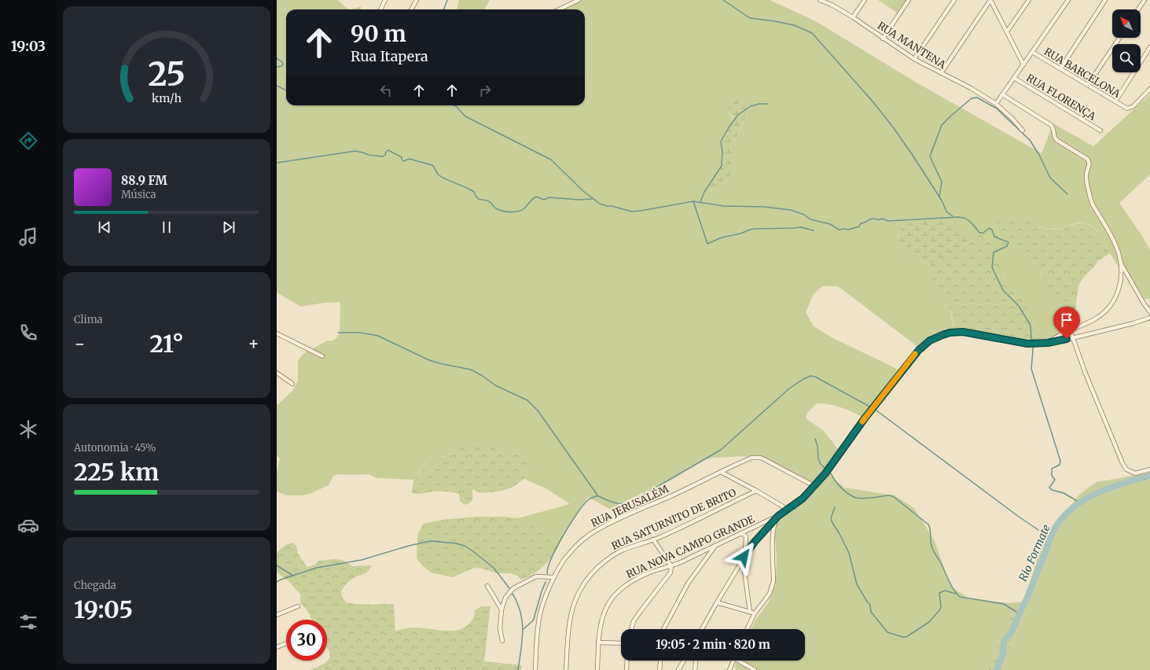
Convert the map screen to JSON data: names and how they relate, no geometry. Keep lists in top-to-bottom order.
{
  "streets": {
    "street": [
      "RUA MANTENA",
      "RUA BARCELONA",
      "RUA FLORENÇA",
      "RUA JERUSALÉM",
      "RUA SATURNITO DE BRITO",
      "RUA NOVA CAMPO GRANDE"
    ]
  },
  "water": ["Rio Formate"],
  "north": "top left",
  "page": {
    "tabs": "19:03",
    "turn": ["90 m", "Rua Itapera"],
    "song": ["88.9 FM", "Música"],
    "tile": [
      "Clima",
      ["Autonomia · 45%", "225 km"],
      ["Chegada", "19:05"]
    ],
    "heat": ["−", "21°", "+"],
    "limit": "30",
    "trip": "19:05 · 2 min · 820 m",
    "gauge": ["25", "km/h"]
  }
}
